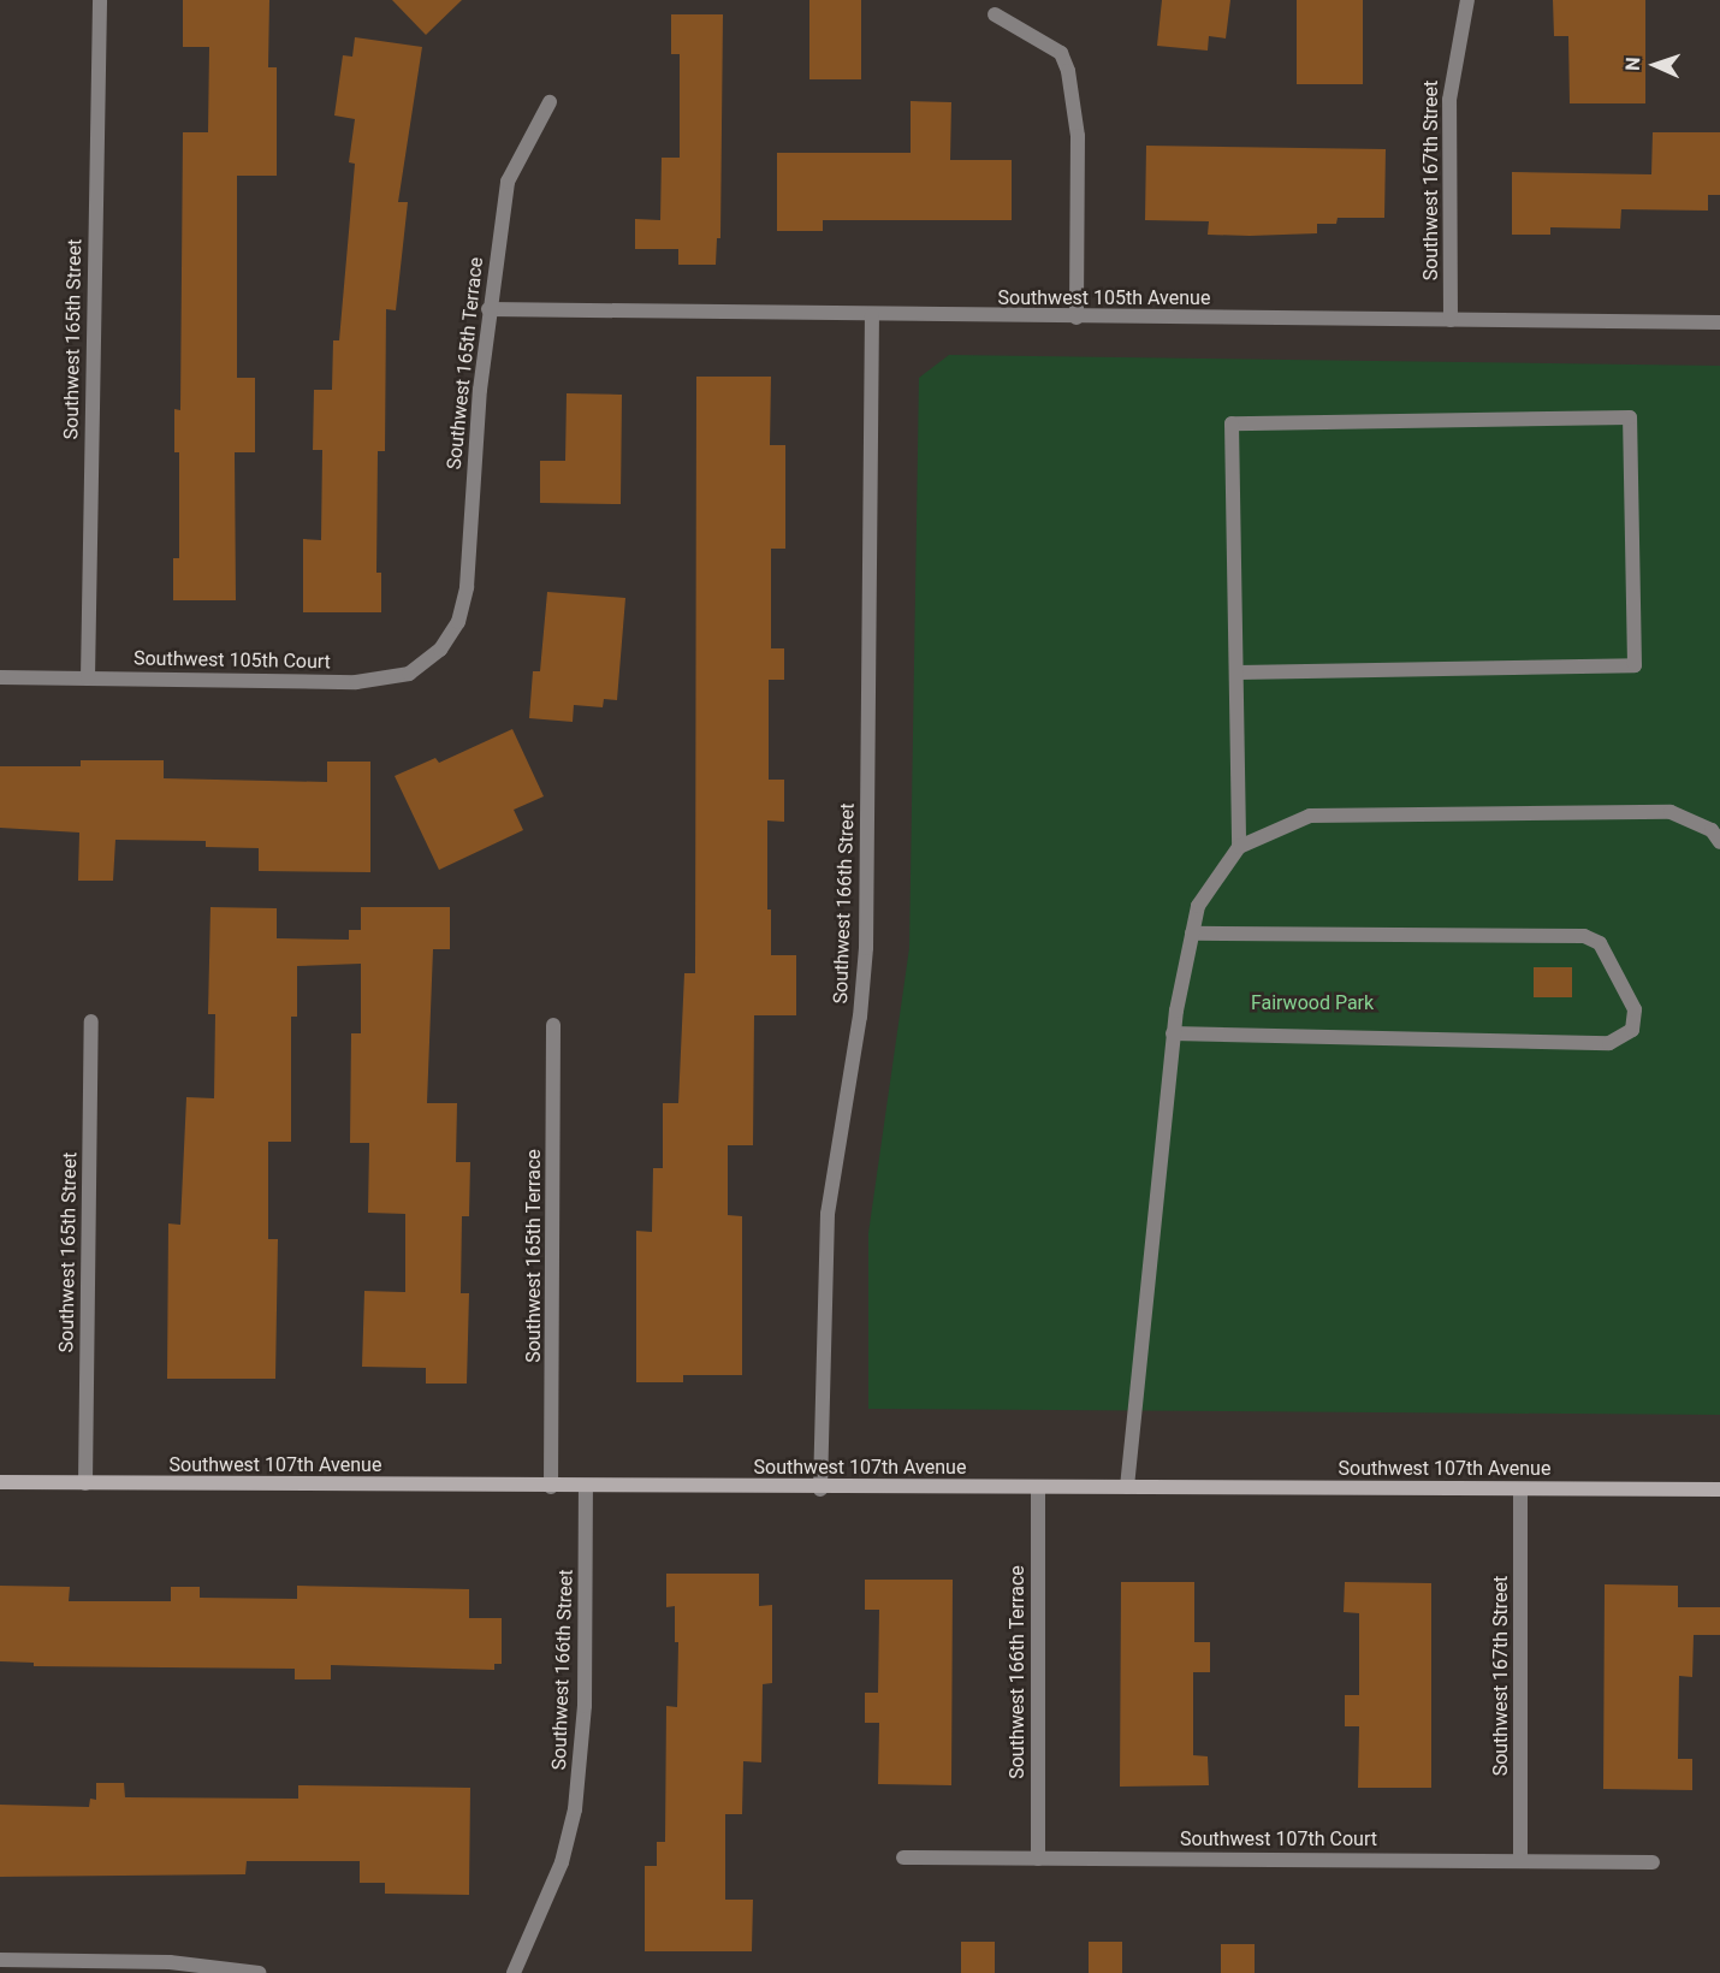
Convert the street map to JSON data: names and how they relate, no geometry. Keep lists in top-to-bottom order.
{
  "streets": {
    "street": [
      "Southwest 167th Street",
      "Southwest 105th Avenue",
      "Southwest 165th Street",
      "Southwest 165th Terrace",
      "Southwest 105th Court",
      "Southwest 166th Street",
      "Southwest 107th Avenue",
      "Southwest 166th Terrace",
      "Southwest 107th Court"
    ]
  },
  "crossings": [
    ["Southwest 167th Street", "Southwest 105th Avenue"],
    ["Southwest 167th Street", "Southwest 107th Avenue"],
    ["Southwest 167th Street", "Southwest 107th Court"],
    ["Southwest 105th Avenue", "Southwest 165th Terrace"],
    ["Southwest 105th Avenue", "Southwest 166th Street"],
    ["Southwest 165th Street", "Southwest 105th Court"],
    ["Southwest 165th Street", "Southwest 107th Avenue"],
    ["Southwest 165th Terrace", "Southwest 105th Court"],
    ["Southwest 165th Terrace", "Southwest 107th Avenue"],
    ["Southwest 166th Street", "Southwest 107th Avenue"],
    ["Southwest 107th Avenue", "Southwest 166th Terrace"],
    ["Southwest 166th Terrace", "Southwest 107th Court"]
  ],
  "parks": ["Fairwood Park"],
  "north": "left"
}
